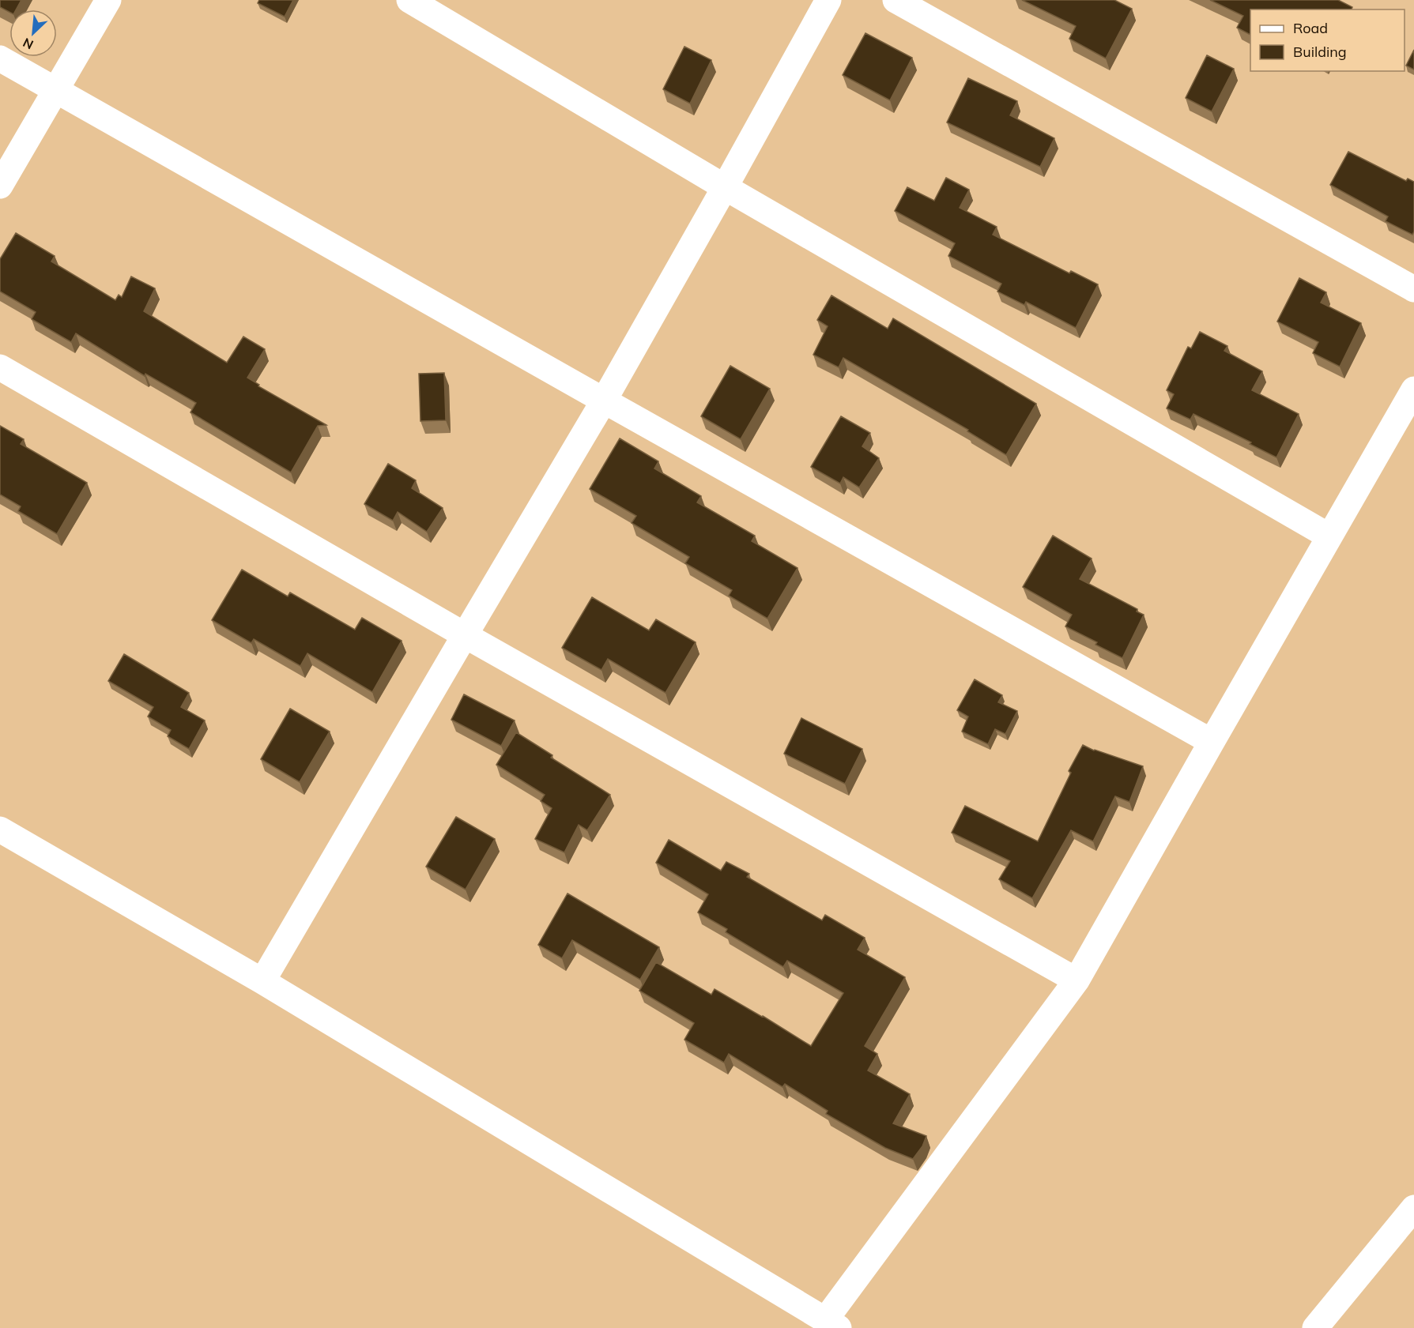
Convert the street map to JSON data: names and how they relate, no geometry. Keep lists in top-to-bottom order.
{
  "legend": ["Road", "Building"],
  "north": "bottom left"
}
